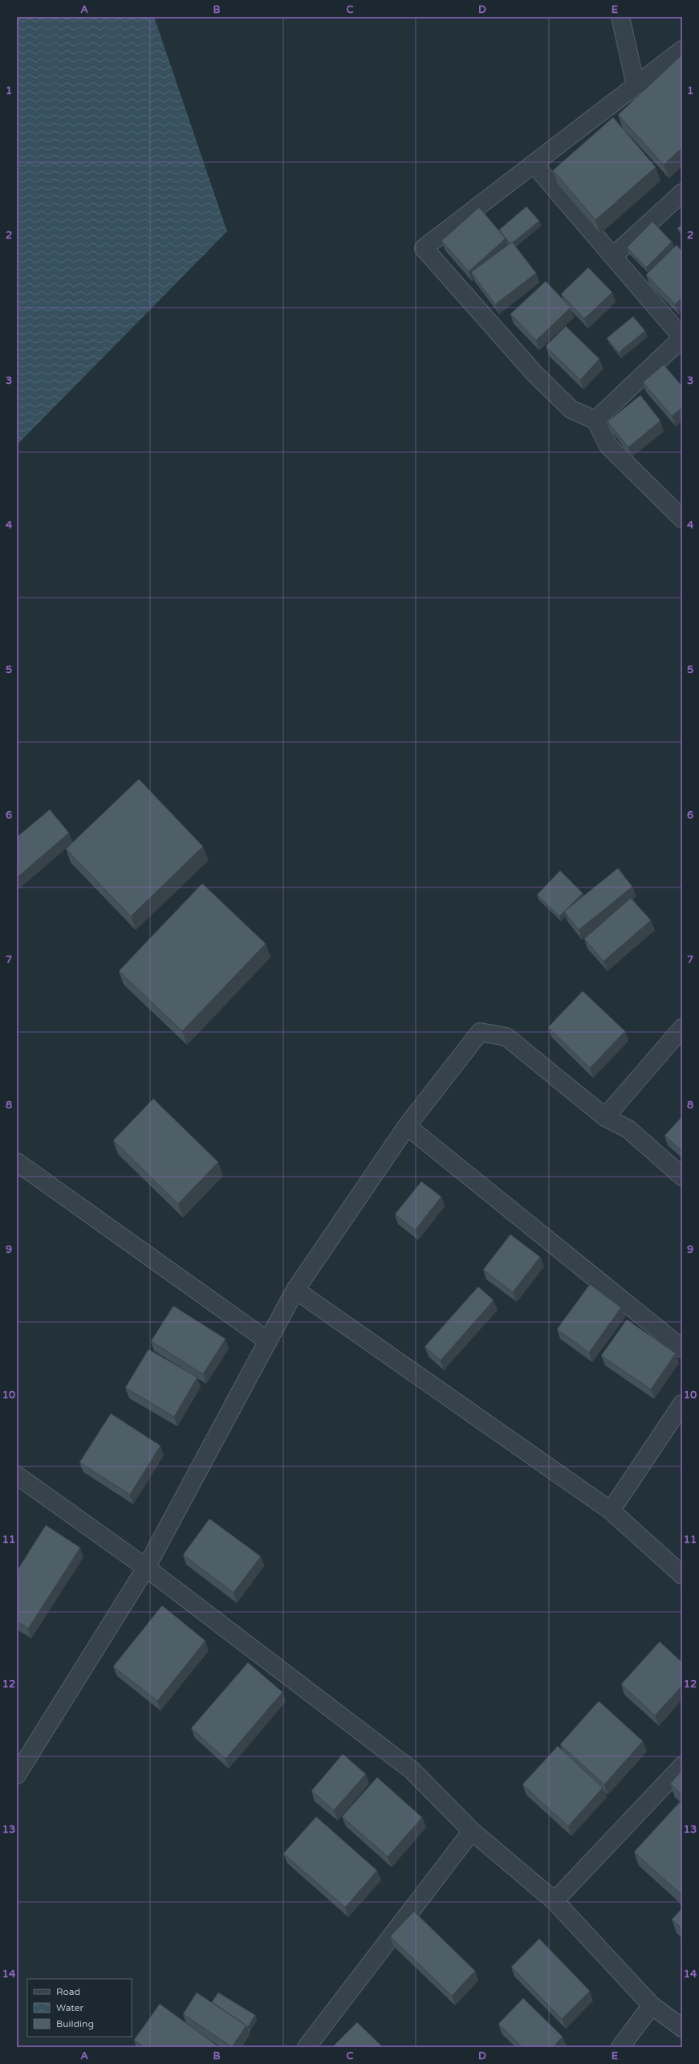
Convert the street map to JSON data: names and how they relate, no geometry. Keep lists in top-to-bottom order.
{
  "legend": ["Road", "Water", "Building"],
  "grid": {
    "columns": [
      "A",
      "B",
      "C",
      "D",
      "E"
    ],
    "rows": [
      "1",
      "2",
      "3",
      "4",
      "5",
      "6",
      "7",
      "8",
      "9",
      "10",
      "11",
      "12",
      "13",
      "14"
    ]
  }
}
